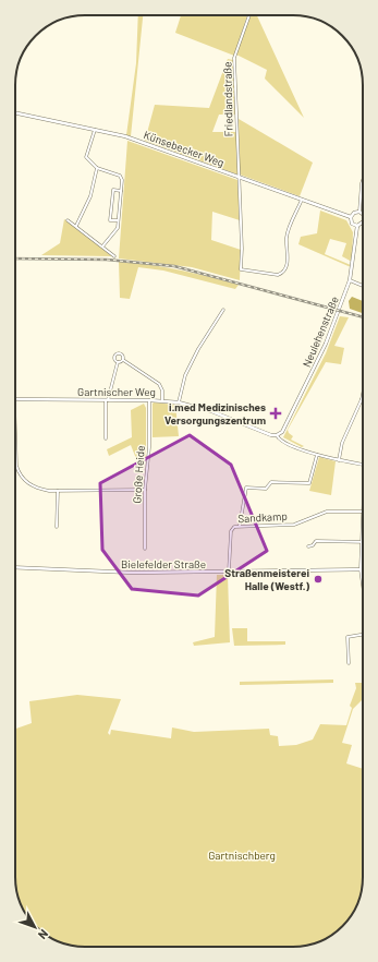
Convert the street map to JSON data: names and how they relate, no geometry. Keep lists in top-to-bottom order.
{
  "streets": {
    "street": [
      "Friedlandstraße",
      "Künsebecker Weg",
      "Neulehenstraße",
      "Gartnischer Weg",
      "Große Heide",
      "Sandkamp",
      "Bielefelder Straße"
    ]
  },
  "crossings": [
    ["Friedlandstraße", "Künsebecker Weg"],
    ["Neulehenstraße", "Gartnischer Weg"],
    ["Gartnischer Weg", "Große Heide"],
    ["Sandkamp", "Bielefelder Straße"]
  ],
  "parks": ["Gartnischberg"],
  "places": {
    "health": ["i.med Medizinisches Versorgungszentrum"],
    "other": ["Straßenmeisterei Halle (Westf.)"]
  },
  "north": "bottom right"
}
